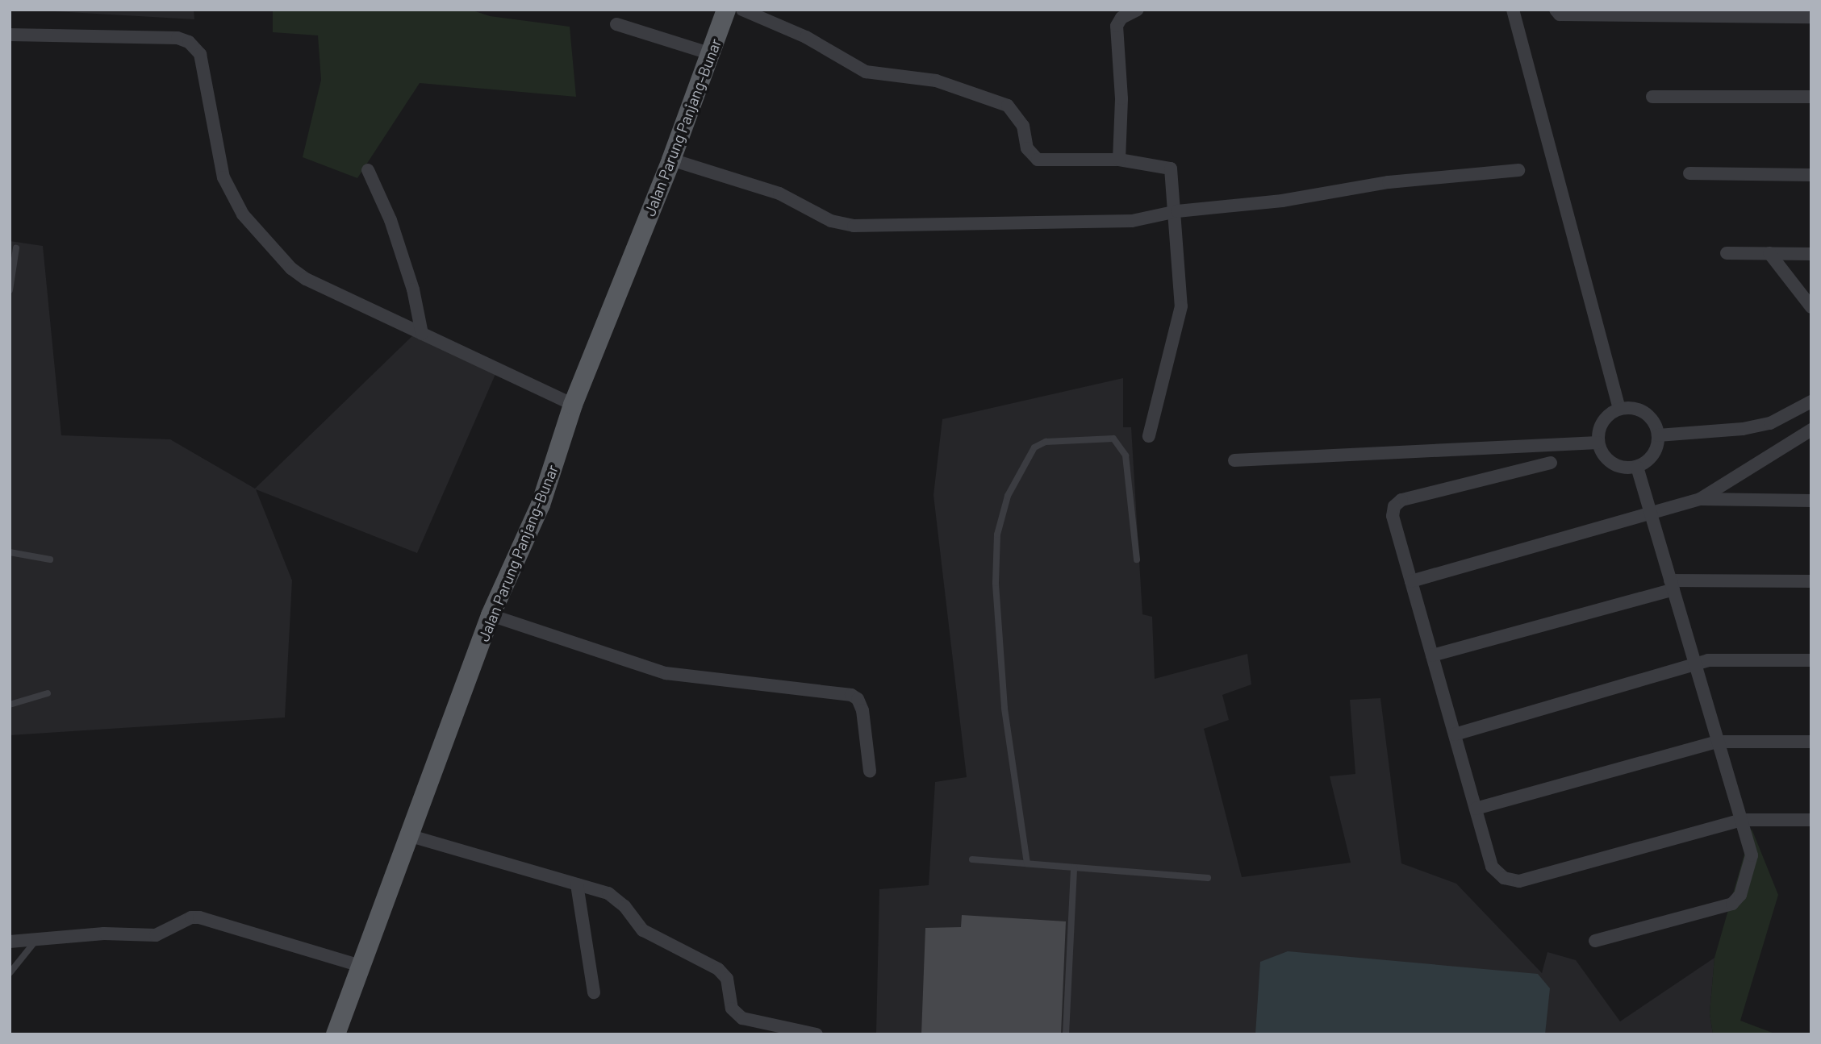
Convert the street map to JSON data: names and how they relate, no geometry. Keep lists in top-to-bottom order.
{
  "streets": {
    "main road": ["Jalan Parung Panjang–Bunar"]
  }
}
